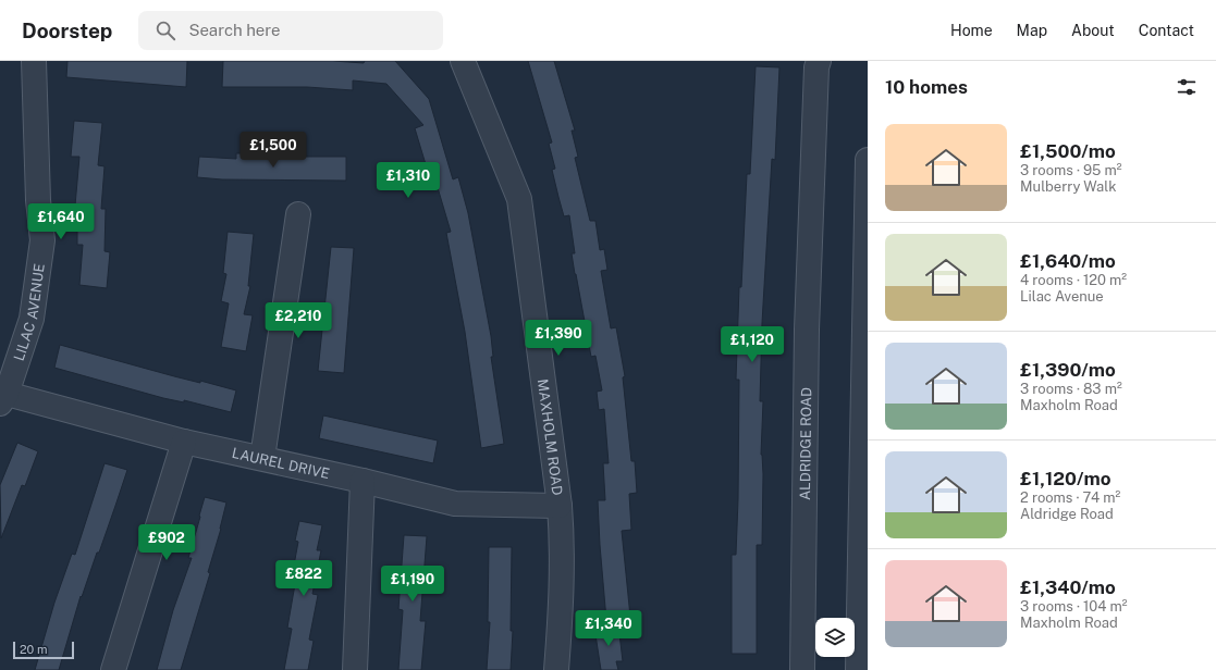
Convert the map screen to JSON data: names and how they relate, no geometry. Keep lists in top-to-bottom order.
{
  "streets": {
    "street": [
      "LILAC AVENUE",
      "MAXHOLM ROAD",
      "ALDRIDGE ROAD",
      "LAUREL DRIVE"
    ]
  },
  "crossings": [
    ["LILAC AVENUE", "LAUREL DRIVE"],
    ["MAXHOLM ROAD", "LAUREL DRIVE"]
  ],
  "scale_bar": "20 m",
  "page": {
    "header": "Doorstep",
    "search": "Search here",
    "nav": [
      "Home",
      "Map",
      "About",
      "Contact"
    ],
    "heading": "10 homes",
    "list": [
      {
        "name": "£1,500/mo",
        "note": "3 rooms · 95 m² · Mulberry Walk"
      },
      {
        "name": "£1,640/mo",
        "note": "4 rooms · 120 m² · Lilac Avenue"
      },
      {
        "name": "£1,390/mo",
        "note": "3 rooms · 83 m² · Maxholm Road"
      },
      {
        "name": "£1,120/mo",
        "note": "2 rooms · 74 m² · Aldridge Road"
      },
      {
        "name": "£1,340/mo",
        "note": "3 rooms · 104 m² · Maxholm Road"
      }
    ],
    "price": [
      "£1,500",
      "£1,310",
      "£1,640",
      "£2,210",
      "£1,390",
      "£1,120",
      "£902",
      "£822",
      "£1,190",
      "£1,340"
    ],
    "scale": "20 m"
  }
}
